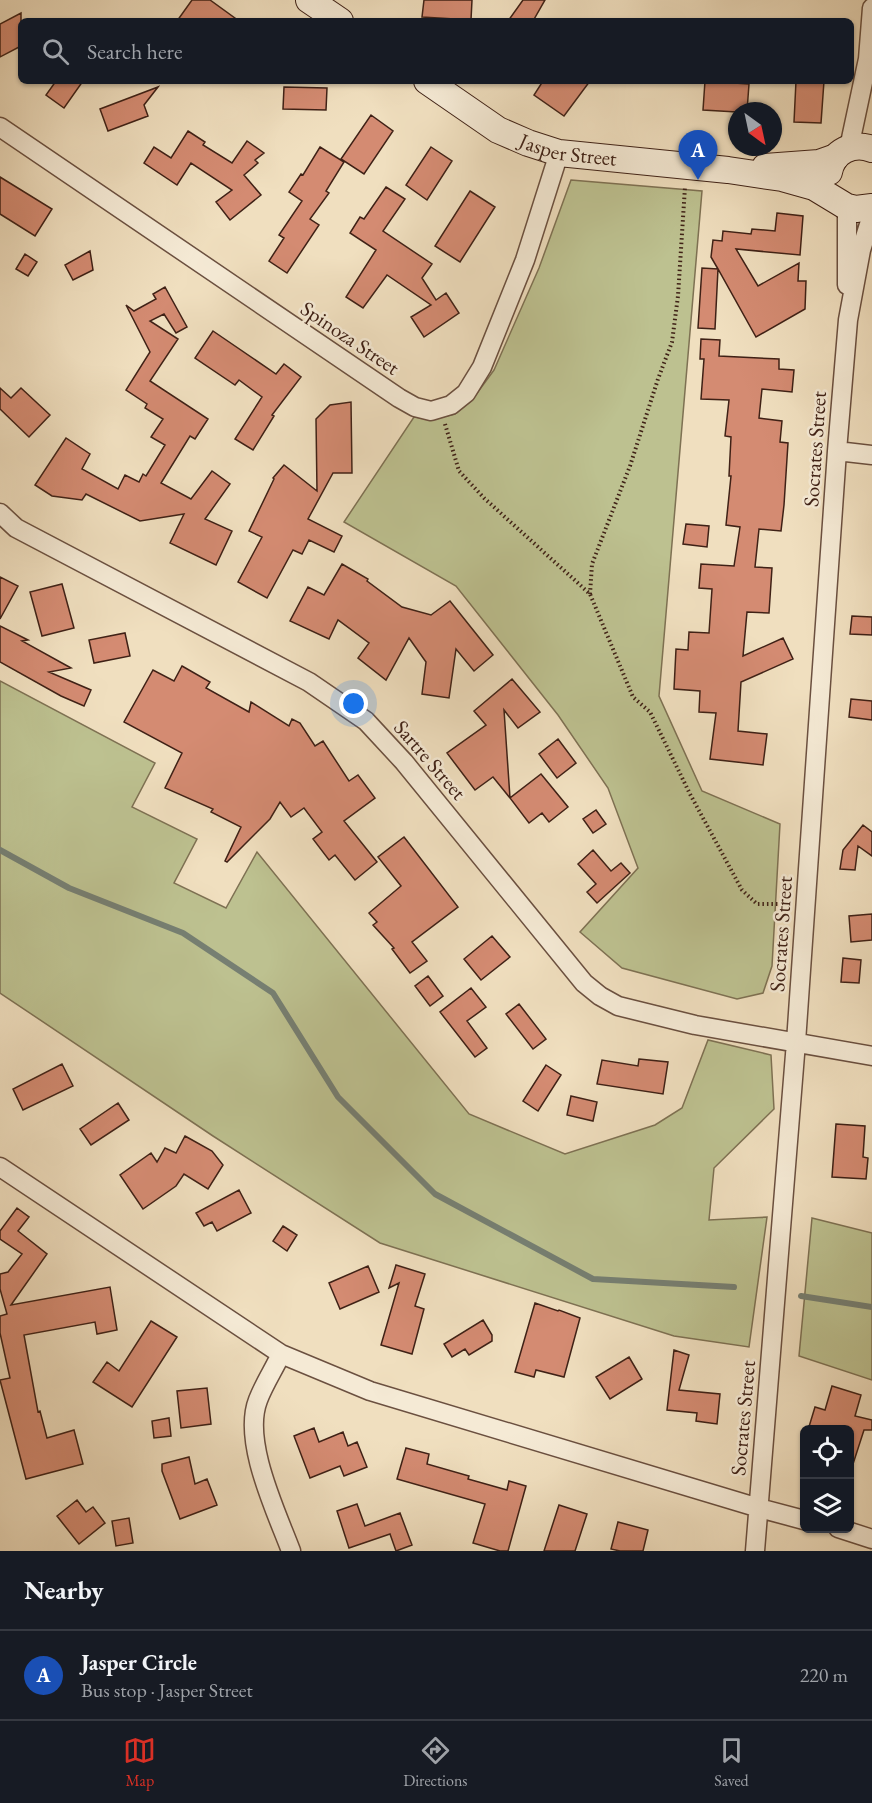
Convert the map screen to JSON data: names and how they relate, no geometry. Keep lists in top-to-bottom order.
{
  "streets": {
    "street": [
      "Jasper Street",
      "Spinoza Street",
      "Socrates Street",
      "Sartre Street"
    ]
  },
  "crossings": [
    ["Jasper Street", "Socrates Street"],
    ["Socrates Street", "Sartre Street"]
  ],
  "north": "bottom right",
  "page": {
    "search": "Search here",
    "pins": "A",
    "heading": "Nearby",
    "list": [
      {
        "mark": "A",
        "name": "Jasper Circle",
        "note": "Bus stop · Jasper Street",
        "value": "220 m"
      }
    ],
    "nav": ["Map", "Directions", "Saved"]
  }
}
